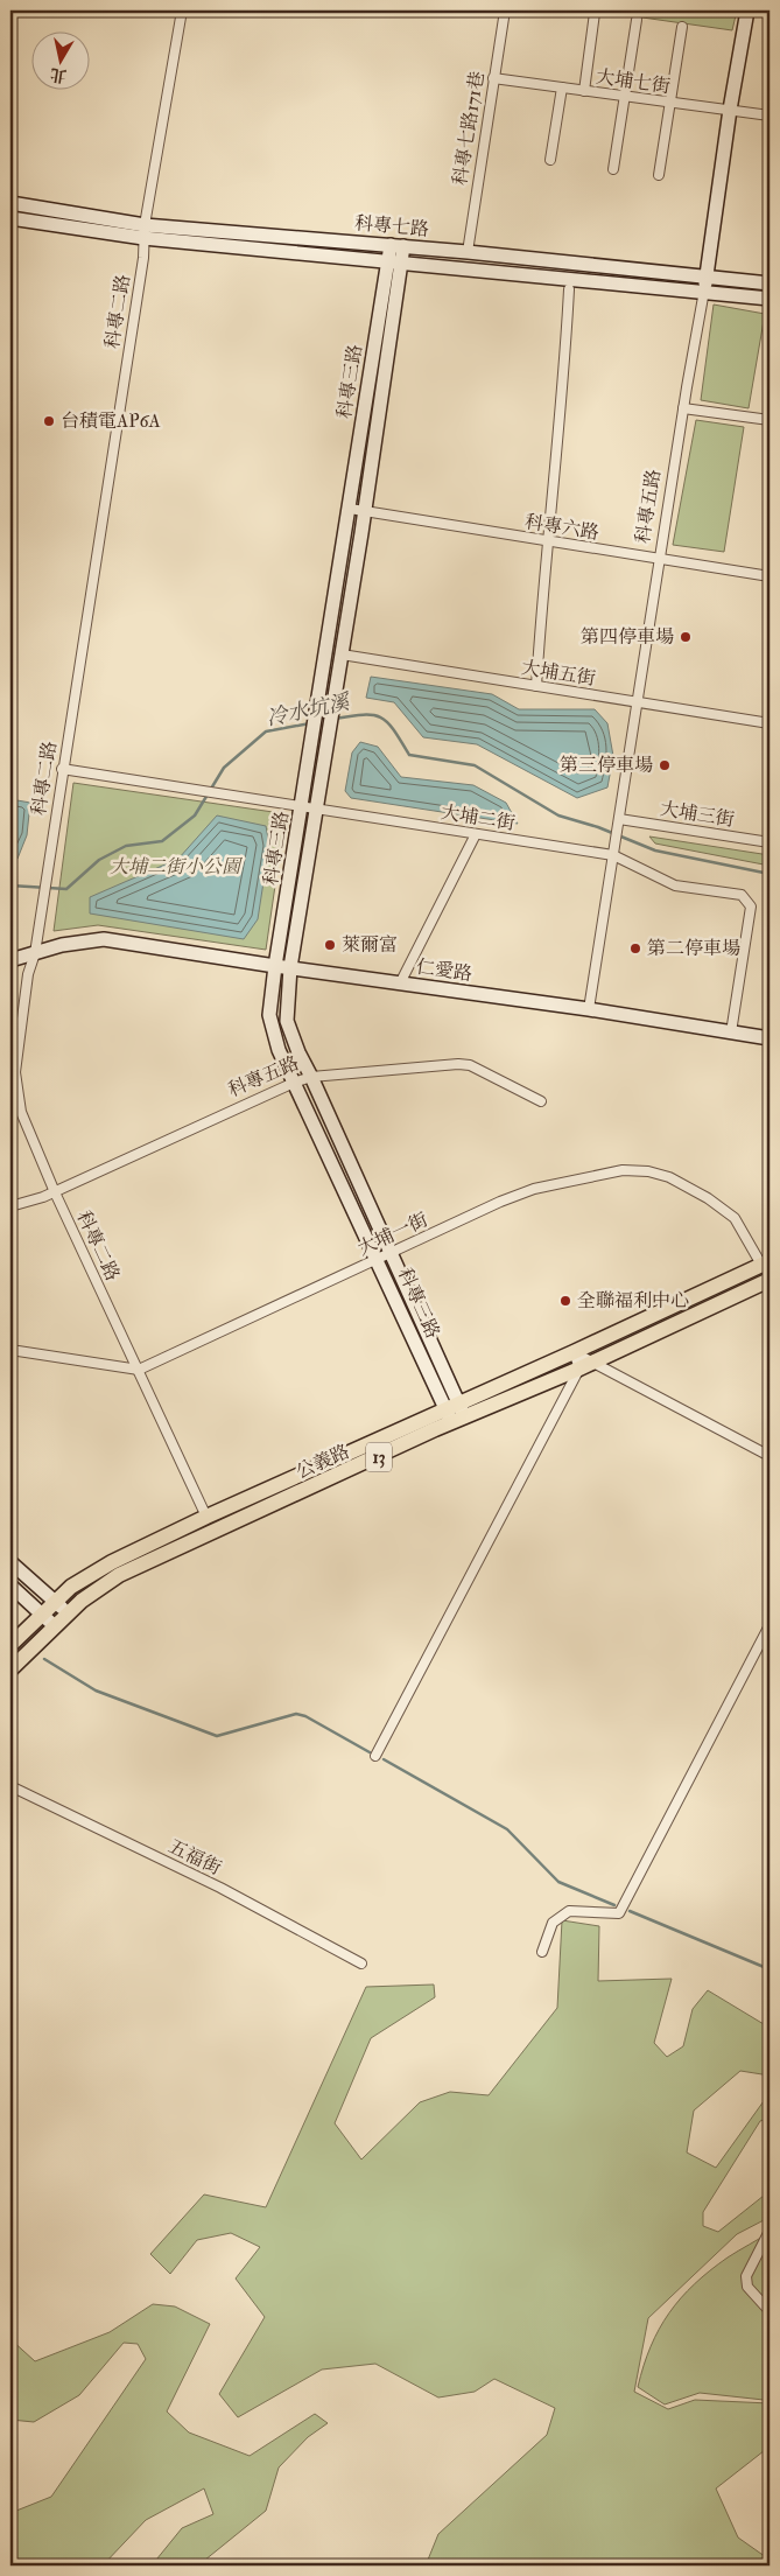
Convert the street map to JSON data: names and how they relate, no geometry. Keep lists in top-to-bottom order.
{
  "streets": {
    "main road": ["13", "公義路"],
    "street": [
      "大埔七街",
      "科專七路171巷",
      "科專七路",
      "科專二路",
      "科專三路",
      "科專五路",
      "科專六路",
      "大埔五街",
      "大埔三街",
      "大埔二街",
      "仁愛路",
      "大埔一街",
      "五福街"
    ]
  },
  "crossings": [
    ["大埔七街", "科專七路171巷"],
    ["大埔七街", "科專五路"],
    ["科專七路171巷", "科專七路"],
    ["科專七路", "科專二路"],
    ["科專七路", "科專三路"],
    ["科專七路", "科專五路"],
    ["科專二路", "科專五路"],
    ["科專二路", "大埔二街"],
    ["科專二路", "仁愛路"],
    ["科專二路", "大埔一街"],
    ["科專二路", "公義路"],
    ["科專三路", "科專五路"],
    ["科專三路", "科專六路"],
    ["科專三路", "大埔五街"],
    ["科專三路", "大埔二街"],
    ["科專三路", "仁愛路"],
    ["科專三路", "大埔一街"],
    ["科專三路", "公義路"],
    ["科專五路", "科專六路"],
    ["科專五路", "大埔五街"],
    ["科專五路", "大埔三街"],
    ["科專五路", "大埔二街"],
    ["科專五路", "仁愛路"],
    ["大埔二街", "仁愛路"],
    ["大埔一街", "公義路"]
  ],
  "water": ["冷水坑溪"],
  "parks": ["大埔二街小公園"],
  "places": [
    "台積電AP6A",
    "第四停車場",
    "第三停車場",
    "萊爾富",
    "第二停車場",
    "全聯福利中心"
  ],
  "north": "bottom"
}
